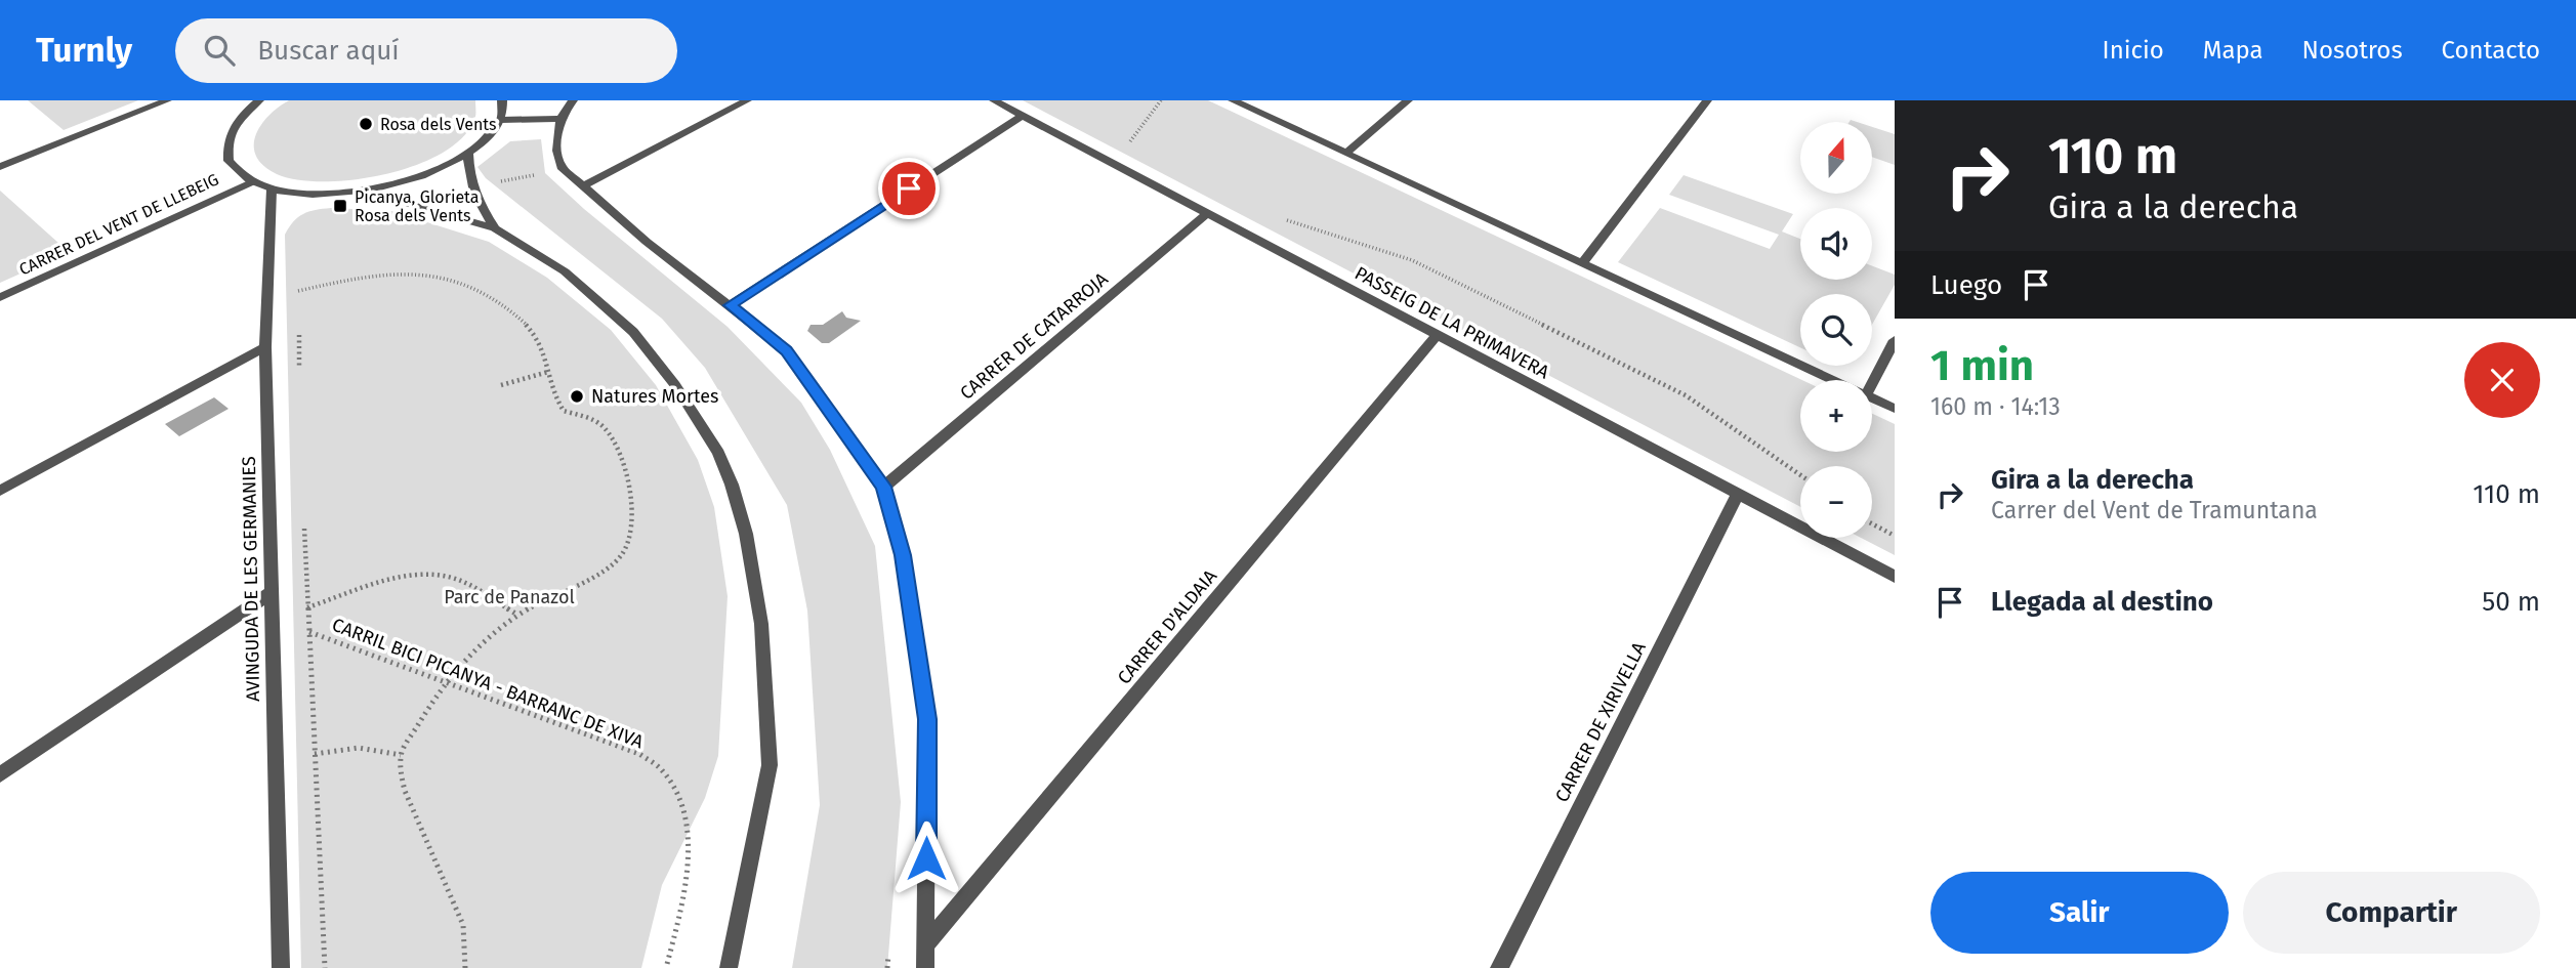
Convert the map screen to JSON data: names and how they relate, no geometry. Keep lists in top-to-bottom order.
{
  "streets": {
    "street": [
      "CARRER DEL VENT DE LLEBEIG",
      "PASSEIG DE LA PRIMAVERA",
      "CARRER DE CATARROJA",
      "AVINGUDA DE LES GERMANIES",
      "CARRER D'ALDAIA",
      "CARRER DE XIRIVELLA"
    ],
    "path": ["CARRIL BICI PICANYA - BARRANC DE XIVA"]
  },
  "crossings": [
    ["PASSEIG DE LA PRIMAVERA", "CARRER DE CATARROJA"],
    ["PASSEIG DE LA PRIMAVERA", "CARRER D'ALDAIA"],
    ["PASSEIG DE LA PRIMAVERA", "CARRER DE XIRIVELLA"]
  ],
  "parks": ["Parc de Panazol"],
  "places": {
    "other": ["Rosa dels Vents", "Natures Mortes"],
    "transit": ["Picanya, Glorieta Rosa dels Vents"]
  },
  "north": "top",
  "page": {
    "header": "Turnly",
    "search": "Buscar aquí",
    "nav": [
      "Inicio",
      "Mapa",
      "Nosotros",
      "Contacto"
    ],
    "turn": ["110 m", "Gira a la derecha"],
    "map_buttons": ["+", "−"],
    "then": "Luego",
    "heading": ["1 min", "160 m · 14:13"],
    "list": [
      {
        "name": "Gira a la derecha",
        "note": "Carrer del Vent de Tramuntana",
        "value": "110 m"
      },
      {
        "name": "Llegada al destino",
        "value": "50 m"
      }
    ],
    "buttons": ["Salir", "Compartir"]
  }
}
